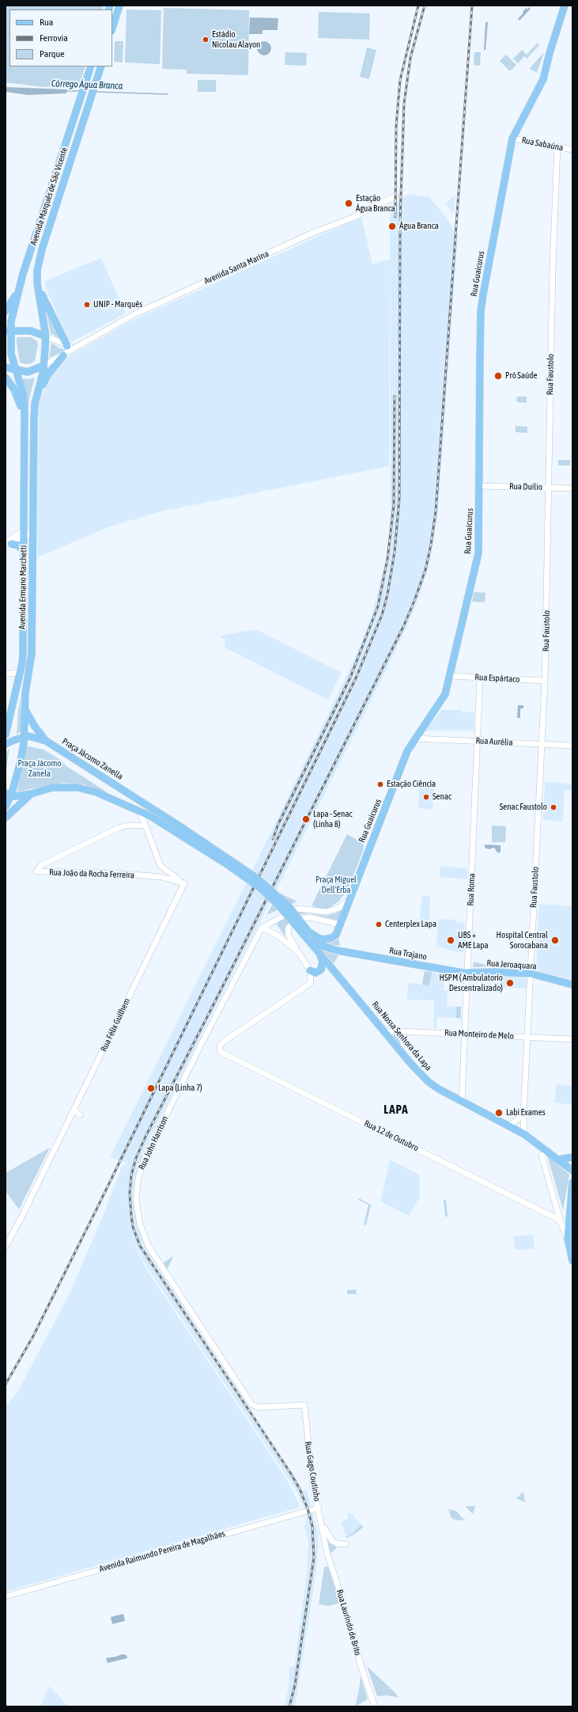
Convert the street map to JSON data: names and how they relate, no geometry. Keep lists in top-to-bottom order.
{
  "streets": {
    "main road": [
      "Avenida Marquês de São Vicente",
      "Rua Guaicurus",
      "Avenida Ermano Marchetti",
      "Praça Jácomo Zanella",
      "Rua Trajano",
      "Rua Jeroaquara",
      "Rua Nossa Senhora da Lapa"
    ],
    "street": [
      "Rua Sabaúna",
      "Avenida Santa Marina",
      "Rua Faustolo",
      "Rua Duílio",
      "Rua Espártaco",
      "Rua Aurélia",
      "Rua João da Rocha Ferreira",
      "Rua Roma",
      "Rua Félix Guilhem",
      "Rua Monteiro de Melo",
      "Rua 12 de Outubro",
      "Rua John Harrison",
      "Rua Gago Coutinho",
      "Avenida Raimundo Pereira de Magalhães",
      "Rua Laurindo de Brito"
    ]
  },
  "crossings": [
    ["Rua Sabaúna", "Rua Guaicurus"],
    ["Rua Sabaúna", "Rua Faustolo"],
    ["Avenida Marquês de São Vicente", "Avenida Santa Marina"],
    ["Avenida Marquês de São Vicente", "Avenida Ermano Marchetti"],
    ["Avenida Santa Marina", "Avenida Ermano Marchetti"],
    ["Rua Guaicurus", "Rua Duílio"],
    ["Rua Guaicurus", "Rua Espártaco"],
    ["Rua Guaicurus", "Rua Aurélia"],
    ["Rua Guaicurus", "Praça Jácomo Zanella"],
    ["Rua Guaicurus", "Rua Trajano"],
    ["Rua Faustolo", "Rua Duílio"],
    ["Rua Faustolo", "Rua Espártaco"],
    ["Rua Faustolo", "Rua Aurélia"],
    ["Rua Faustolo", "Rua Jeroaquara"],
    ["Rua Faustolo", "Rua Monteiro de Melo"],
    ["Rua Faustolo", "Rua Nossa Senhora da Lapa"],
    ["Avenida Ermano Marchetti", "Praça Jácomo Zanella"],
    ["Rua Espártaco", "Rua Roma"],
    ["Rua Aurélia", "Rua Roma"],
    ["Praça Jácomo Zanella", "Rua Trajano"],
    ["Rua João da Rocha Ferreira", "Rua Félix Guilhem"],
    ["Rua Roma", "Rua Trajano"],
    ["Rua Roma", "Rua Jeroaquara"],
    ["Rua Roma", "Rua Monteiro de Melo"],
    ["Rua Roma", "Rua Nossa Senhora da Lapa"],
    ["Rua Trajano", "Rua Jeroaquara"],
    ["Rua Monteiro de Melo", "Rua Nossa Senhora da Lapa"],
    ["Rua John Harrison", "Rua Gago Coutinho"],
    ["Rua Gago Coutinho", "Avenida Raimundo Pereira de Magalhães"],
    ["Rua Gago Coutinho", "Rua Laurindo de Brito"]
  ],
  "districts": ["LAPA"],
  "water": ["Córrego Água Branca"],
  "parks": ["Praça Jácomo Zanela", "Praça Miguel Dell'Erba"],
  "places": [
    "Estádio Nicolau Alayon",
    "Estação Água Branca",
    "Água Branca",
    "UNIP - Marquês",
    "Pró Saúde",
    "Estação Ciência",
    "Senac",
    "Senac Faustolo",
    "Lapa - Senac (Linha 8)",
    "Centerplex Lapa",
    "UBS + AME Lapa",
    "Hospital Central Sorocabana",
    "HSPM ( Ambulatorio Descentralizado)",
    "Lapa (Linha 7)",
    "Labi Exames"
  ],
  "legend": ["Rua", "Ferrovia", "Parque"]
}
